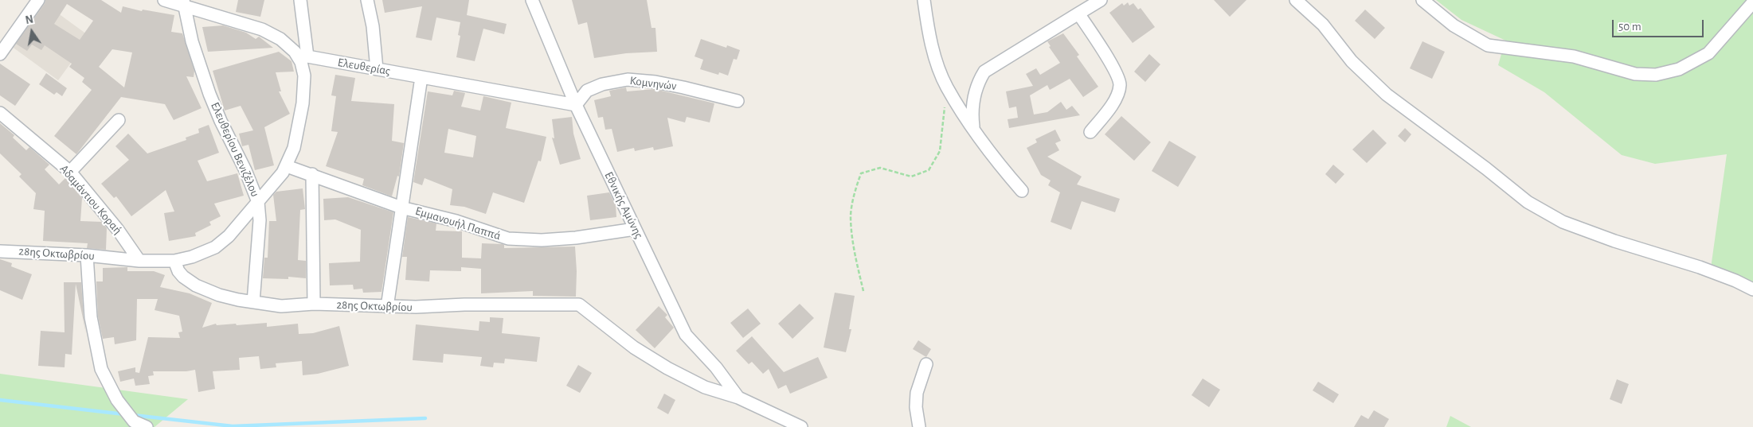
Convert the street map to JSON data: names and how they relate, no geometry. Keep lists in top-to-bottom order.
{
  "streets": {
    "street": [
      "Ελευθερίας",
      "Κομνηνών",
      "Ελευθερίου Βενιζέλου",
      "Αδαμάντιου Κοραή",
      "Εθνικής Αμύνης",
      "Εμμανουήλ Παππά",
      "28ης Οκτωβρίου"
    ]
  },
  "crossings": [
    ["Ελευθερίας", "Κομνηνών"],
    ["Ελευθερίας", "Εθνικής Αμύνης"],
    ["Κομνηνών", "Εθνικής Αμύνης"],
    ["Ελευθερίου Βενιζέλου", "28ης Οκτωβρίου"],
    ["Αδαμάντιου Κοραή", "28ης Οκτωβρίου"],
    ["Εθνικής Αμύνης", "Εμμανουήλ Παππά"],
    ["Εθνικής Αμύνης", "28ης Οκτωβρίου"]
  ],
  "scale_bar": "50 m",
  "north": "top"
}
